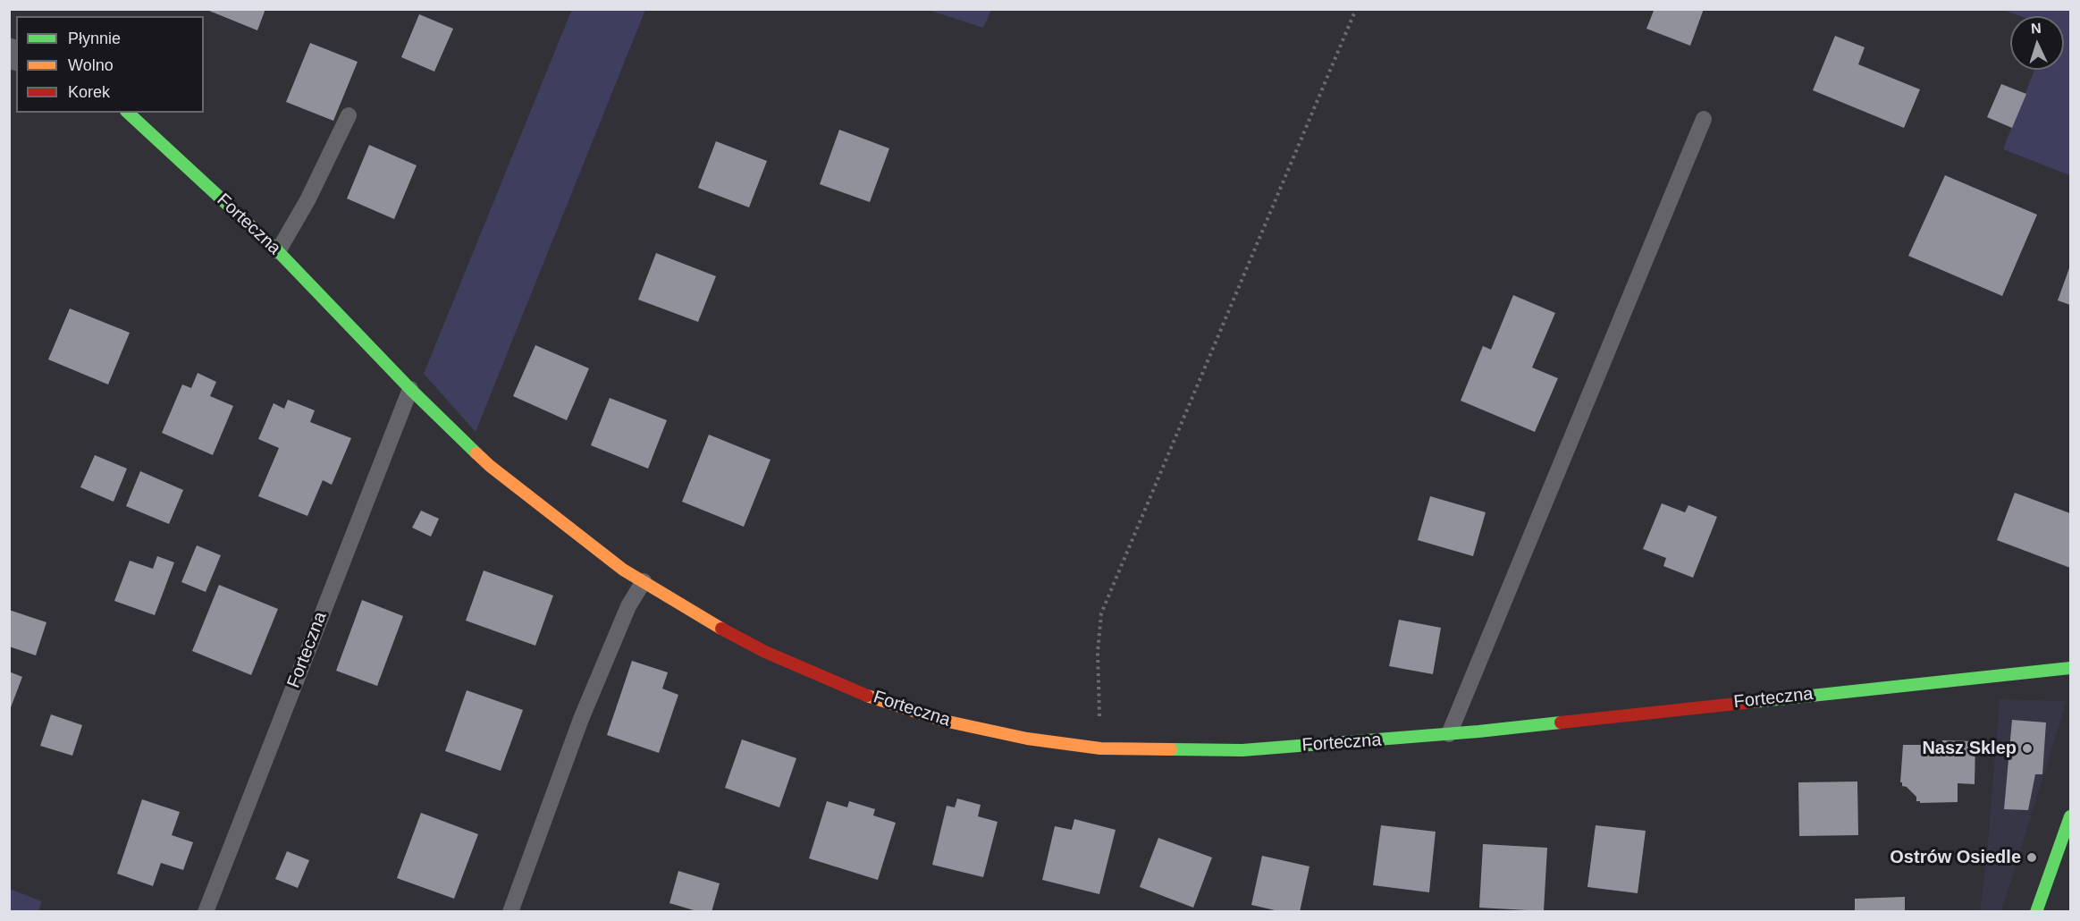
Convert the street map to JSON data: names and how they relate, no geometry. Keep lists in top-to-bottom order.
{
  "streets": {
    "street": ["Forteczna"]
  },
  "places": ["Nasz Sklep", "Ostrów Osiedle"],
  "legend": ["Płynnie", "Wolno", "Korek"],
  "north": "top"
}
